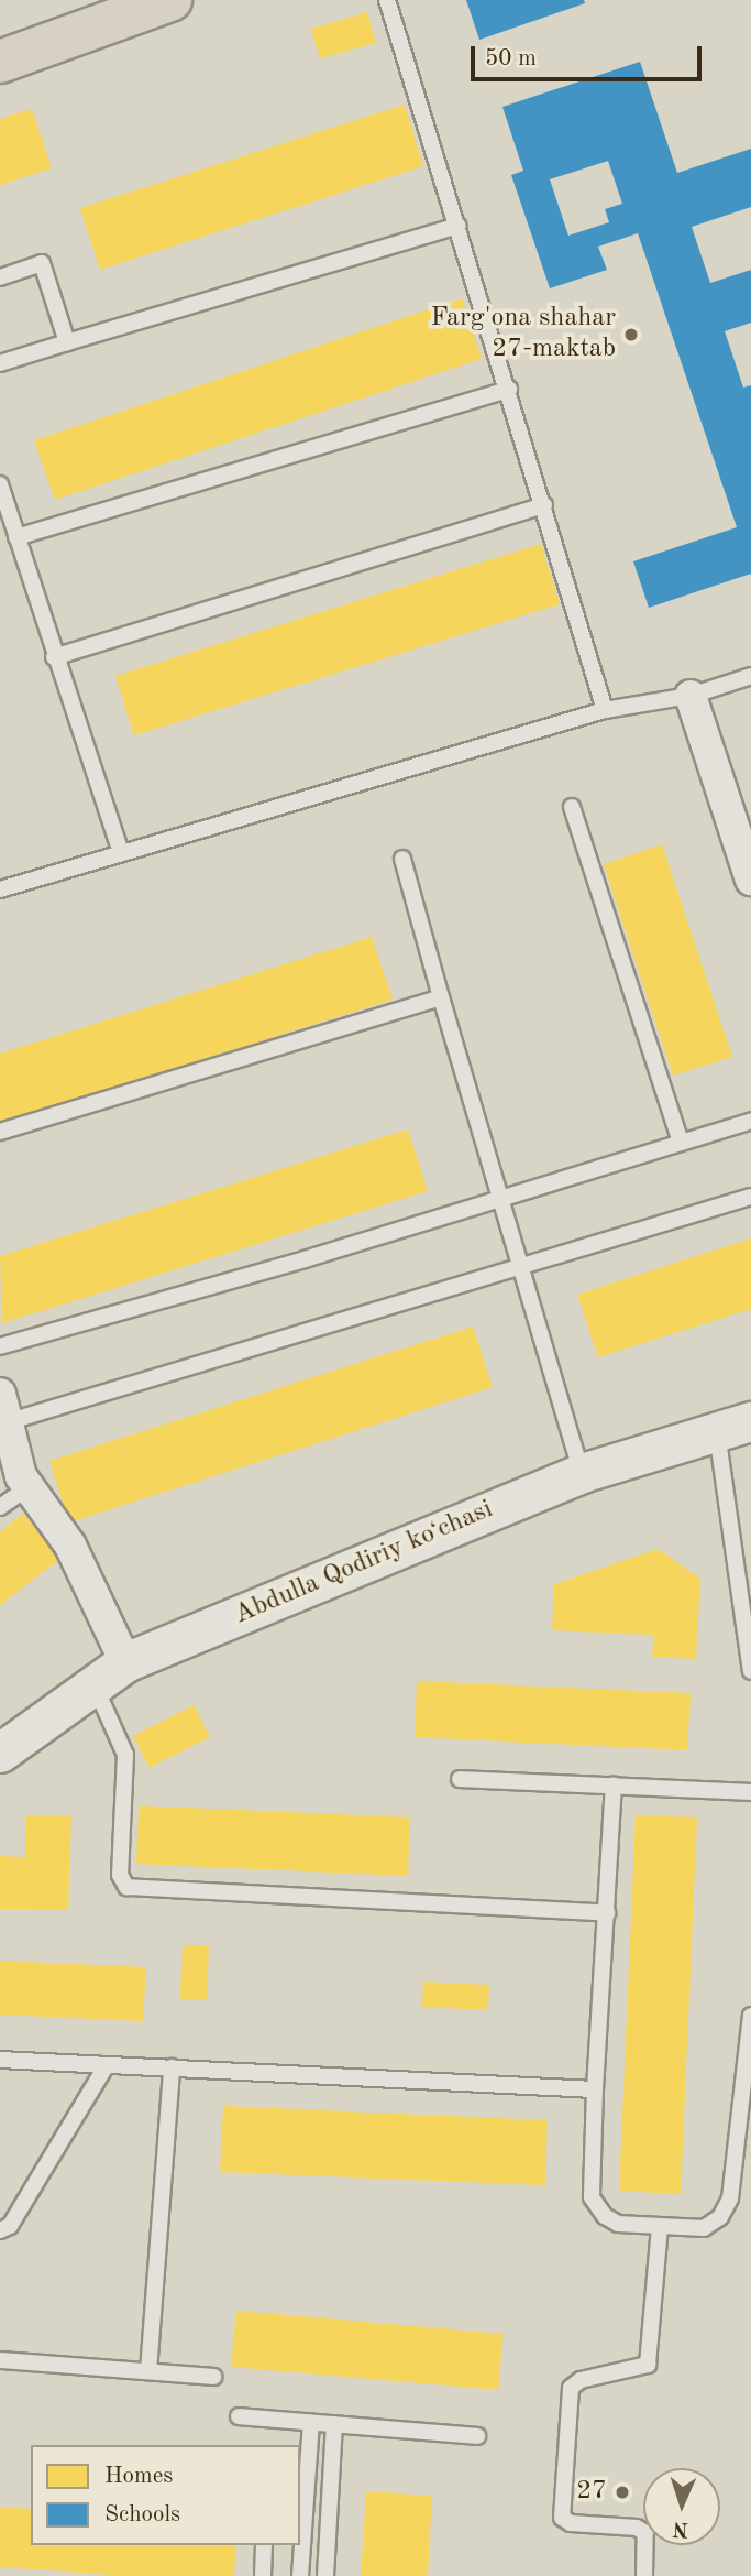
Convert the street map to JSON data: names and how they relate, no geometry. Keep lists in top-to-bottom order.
{
  "streets": {
    "street": ["Abdulla Qodiriy koʻchasi"]
  },
  "places": ["Farg'ona shahar 27-maktab", "27"],
  "legend": ["Homes", "Schools"],
  "scale_bar": "50 m",
  "north": "bottom"
}
